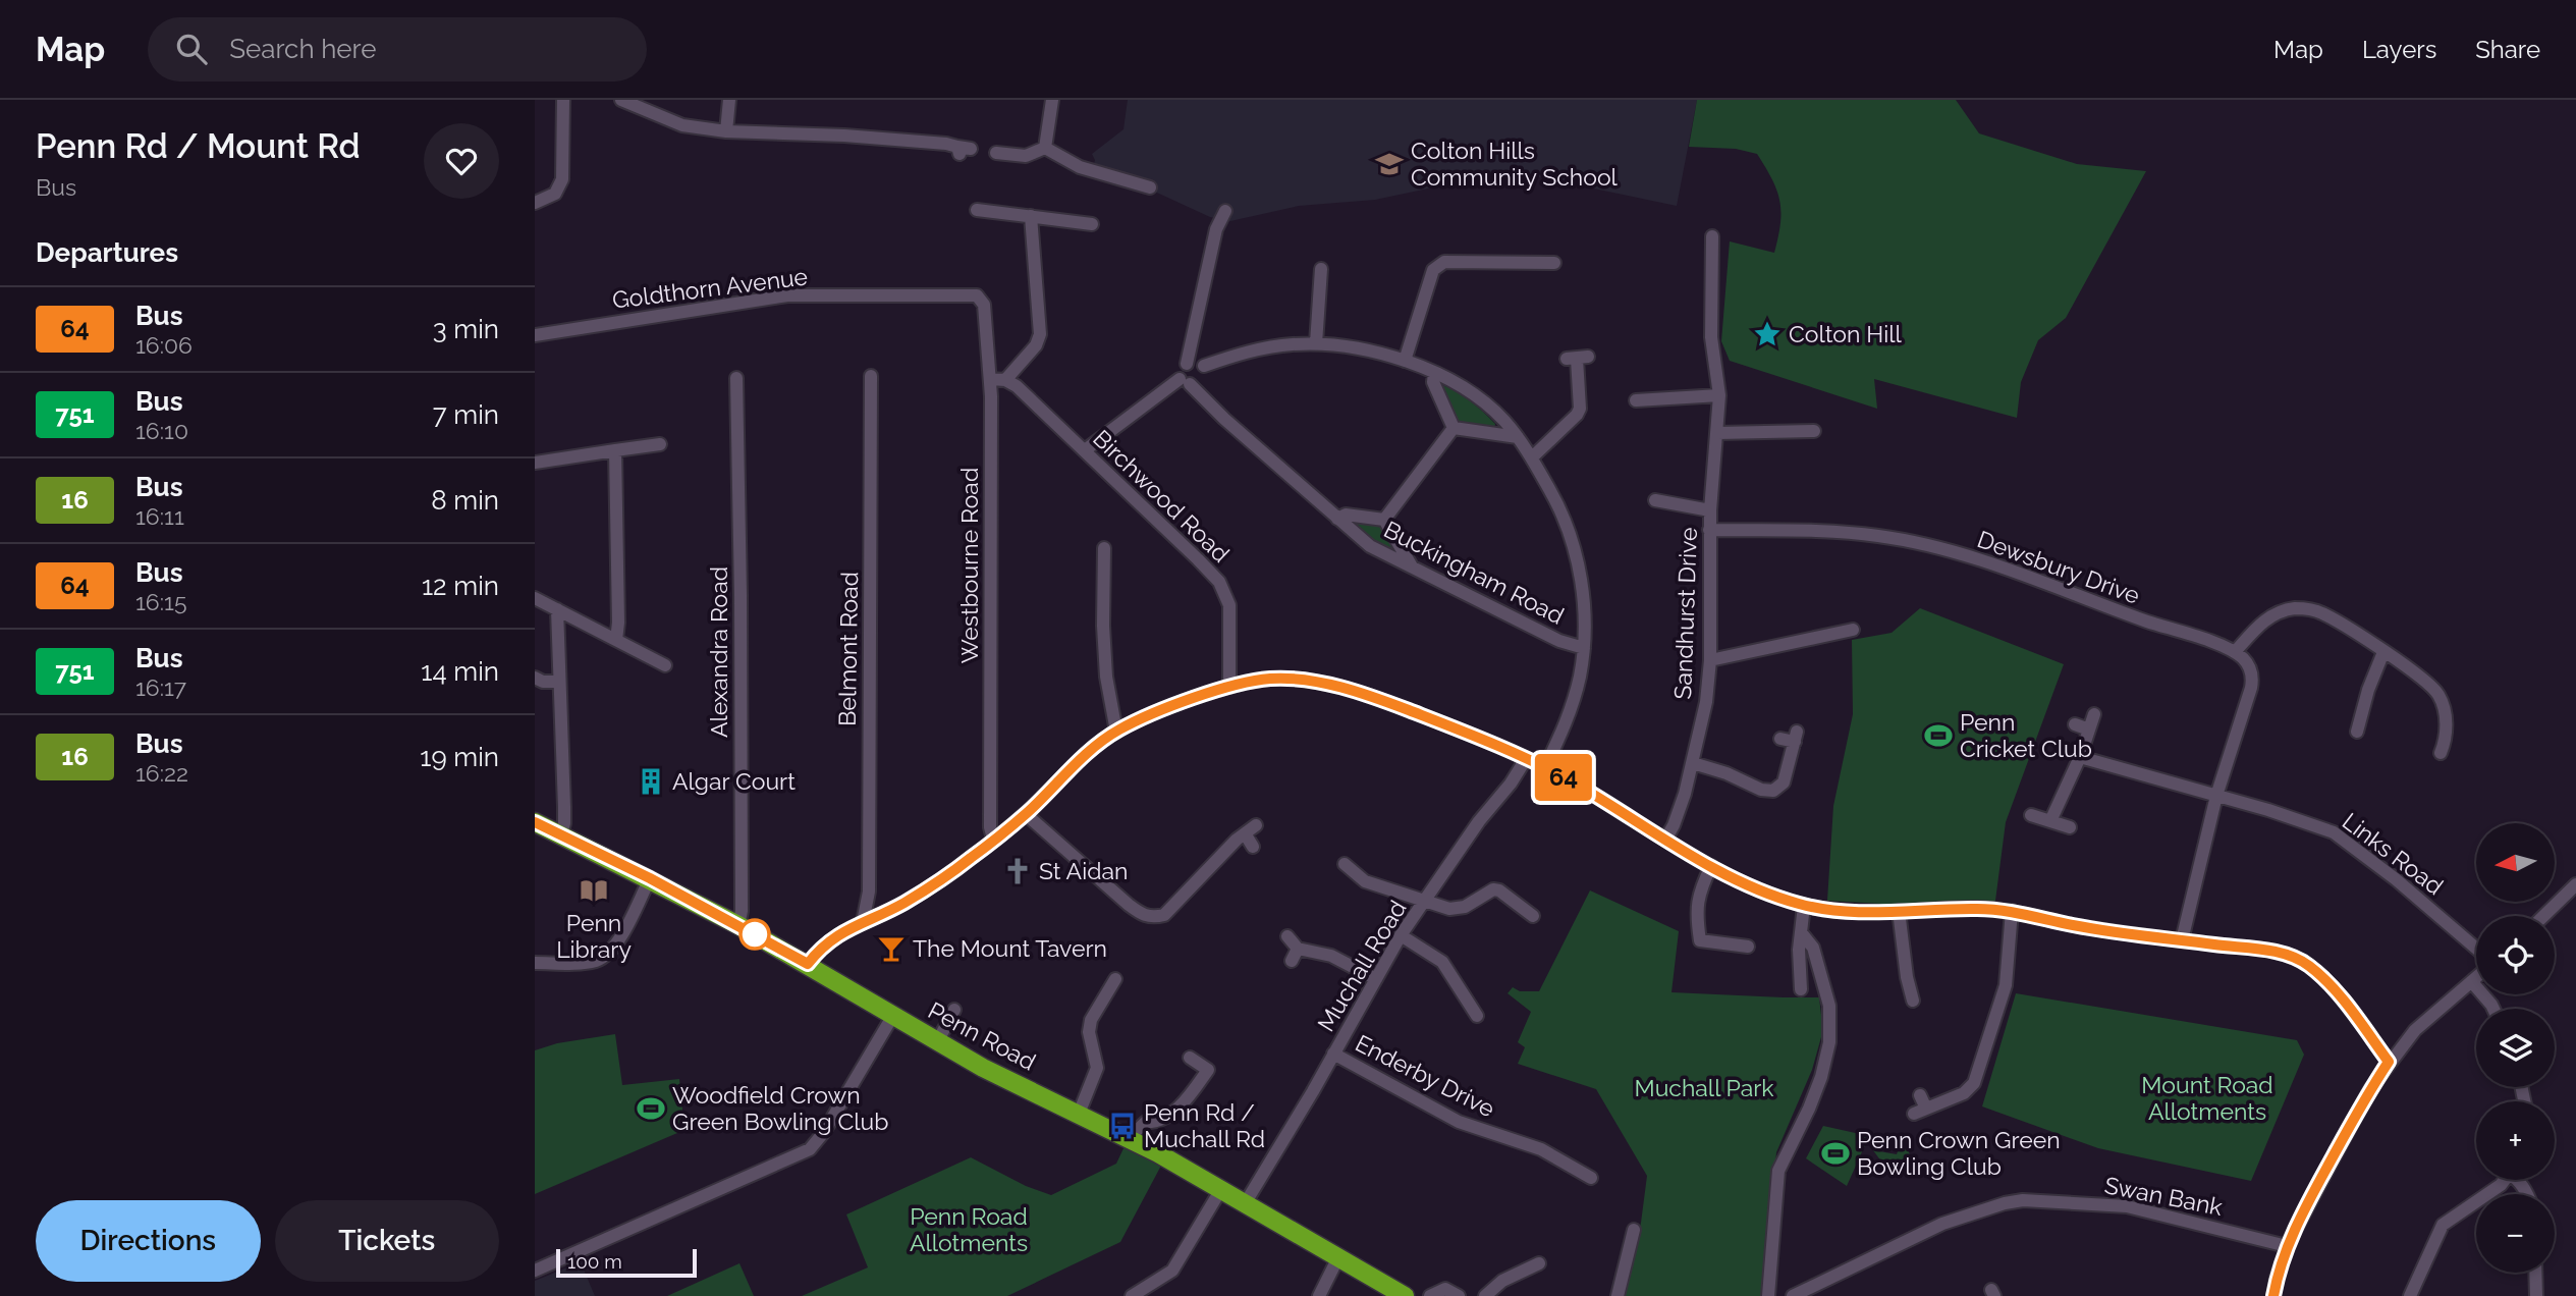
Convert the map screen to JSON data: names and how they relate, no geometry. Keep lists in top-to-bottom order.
{
  "streets": {
    "highway": ["Penn Road"],
    "street": [
      "Goldthorn Avenue",
      "Birchwood Road",
      "Westbourne Road",
      "Dewsbury Drive",
      "Buckingham Road",
      "Sandhurst Drive",
      "Belmont Road",
      "Alexandra Road",
      "Links Road",
      "Muchall Road",
      "Enderby Drive",
      "Swan Bank"
    ]
  },
  "crossings": [
    ["Goldthorn Avenue", "Westbourne Road"],
    ["Dewsbury Drive", "Sandhurst Drive"],
    ["Alexandra Road", "Penn Road"],
    ["Muchall Road", "Penn Road"],
    ["Muchall Road", "Enderby Drive"]
  ],
  "parks": ["Mount Road Allotments", "Muchall Park", "Penn Road Allotments"],
  "places": {
    "school or university": ["Colton Hills Community School"],
    "place": ["Colton Hill"],
    "sports": ["Penn Cricket Club", "Woodfield Crown Green Bowling Club", "Penn Crown Green Bowling Club"],
    "building": ["Algar Court"],
    "church": ["St Aidan"],
    "library": ["Penn Library"],
    "bar": ["The Mount Tavern"],
    "bus stop": ["Penn Rd / Muchall Rd"]
  },
  "lines": ["bus line 64"],
  "scale_bar": "100 m",
  "north": "left",
  "page": {
    "header": "Map",
    "search": "Search here",
    "nav": ["Map", "Layers", "Share"],
    "heading": [
      ["Penn Rd / Mount Rd", "Bus"],
      "Departures"
    ],
    "on_map": "64",
    "list": [
      {
        "mark": "64",
        "name": "Bus",
        "note": "16:06",
        "value": "3 min"
      },
      {
        "mark": "751",
        "name": "Bus",
        "note": "16:10",
        "value": "7 min"
      },
      {
        "mark": "16",
        "name": "Bus",
        "note": "16:11",
        "value": "8 min"
      },
      {
        "mark": "64",
        "name": "Bus",
        "note": "16:15",
        "value": "12 min"
      },
      {
        "mark": "751",
        "name": "Bus",
        "note": "16:17",
        "value": "14 min"
      },
      {
        "mark": "16",
        "name": "Bus",
        "note": "16:22",
        "value": "19 min"
      }
    ],
    "map_buttons": ["+", "−"],
    "buttons": ["Directions", "Tickets"],
    "scale": "100 m"
  }
}
